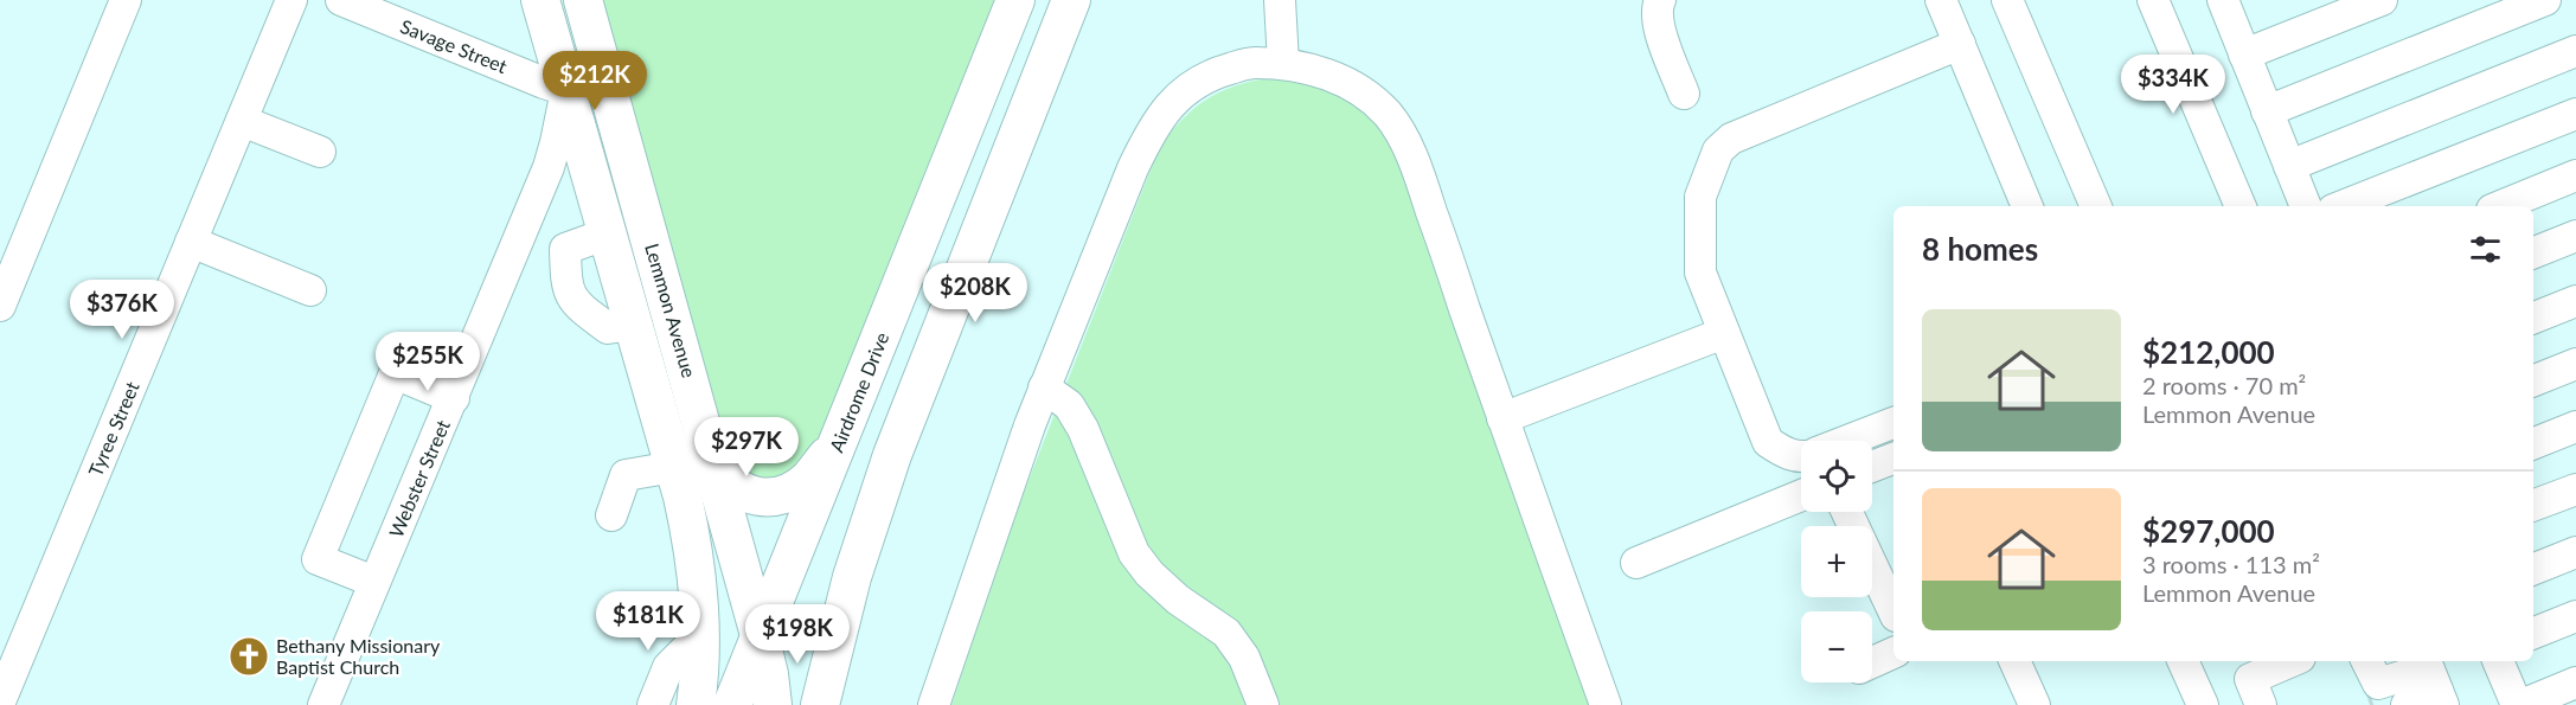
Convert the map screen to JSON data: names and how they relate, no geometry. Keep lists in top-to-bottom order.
{
  "streets": {
    "main road": ["Lemmon Avenue", "Airdrome Drive"],
    "street": ["Savage Street", "Tyree Street", "Webster Street"]
  },
  "crossings": [
    ["Savage Street", "Lemmon Avenue"],
    ["Savage Street", "Webster Street"],
    ["Lemmon Avenue", "Airdrome Drive"],
    ["Lemmon Avenue", "Webster Street"]
  ],
  "places": {
    "church": ["Bethany Missionary Baptist Church"]
  },
  "page": {
    "price": [
      "$212K",
      "$334K",
      "$208K",
      "$376K",
      "$255K",
      "$297K",
      "$181K",
      "$198K"
    ],
    "heading": "8 homes",
    "list": [
      {
        "name": "$212,000",
        "note": "2 rooms · 70 m² · Lemmon Avenue"
      },
      {
        "name": "$297,000",
        "note": "3 rooms · 113 m² · Lemmon Avenue"
      }
    ],
    "map_buttons": ["+", "−"]
  }
}
